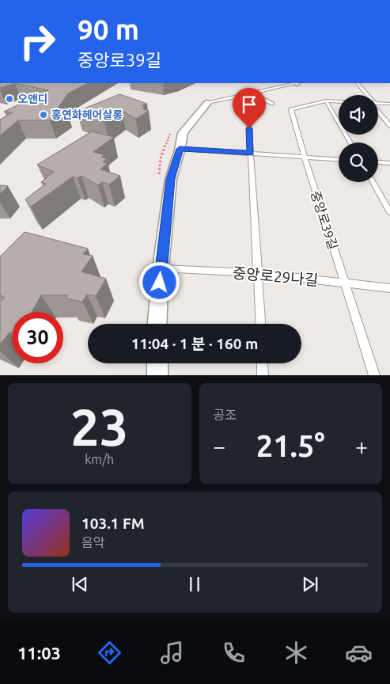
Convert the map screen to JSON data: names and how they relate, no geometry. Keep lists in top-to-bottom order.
{
  "streets": {
    "lane": ["중앙로39길", "중앙로29나길"]
  },
  "crossings": [
    ["중앙로39길", "중앙로29나길"]
  ],
  "places": ["오앤디", "홍연화헤어살롱"],
  "page": {
    "turn": ["90 m", "중앙로39길"],
    "limit": "30",
    "trip": "11:04 · 1 분 · 160 m",
    "tile": [
      ["23", "km/h"],
      "공조"
    ],
    "heat": ["−", "21.5°", "+"],
    "song": ["103.1 FM", "음악"],
    "tabs": "11:03"
  }
}
